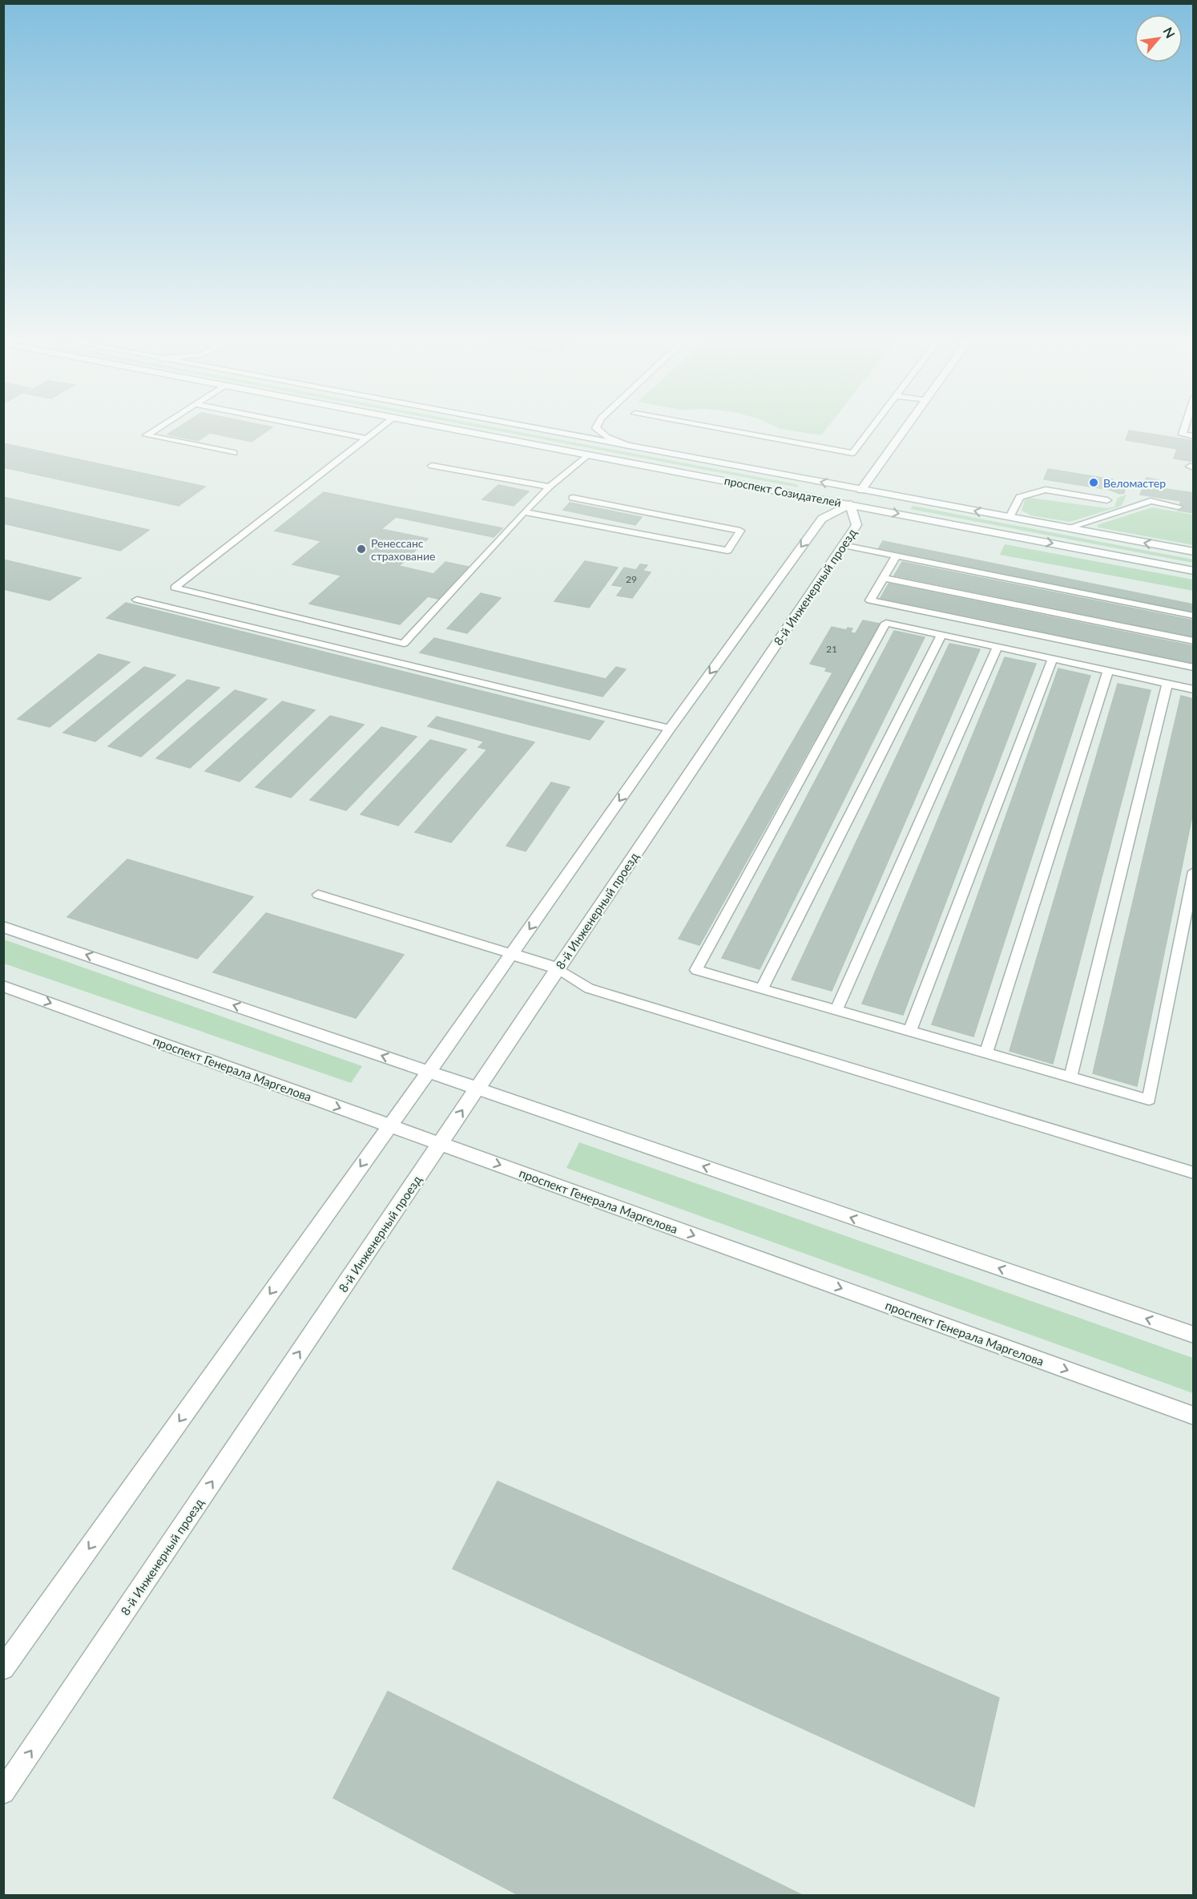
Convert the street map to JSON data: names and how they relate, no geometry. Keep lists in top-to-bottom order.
{
  "streets": {
    "street": ["проспект Созидателей", "8-й Инженерный проезд", "проспект Генерала Маргелова"]
  },
  "crossings": [
    ["проспект Созидателей", "8-й Инженерный проезд"],
    ["8-й Инженерный проезд", "проспект Генерала Маргелова"]
  ],
  "places": ["Веломастер", "Ренессанс страхование"],
  "house_numbers": ["29", "21"],
  "north": "top right"
}
